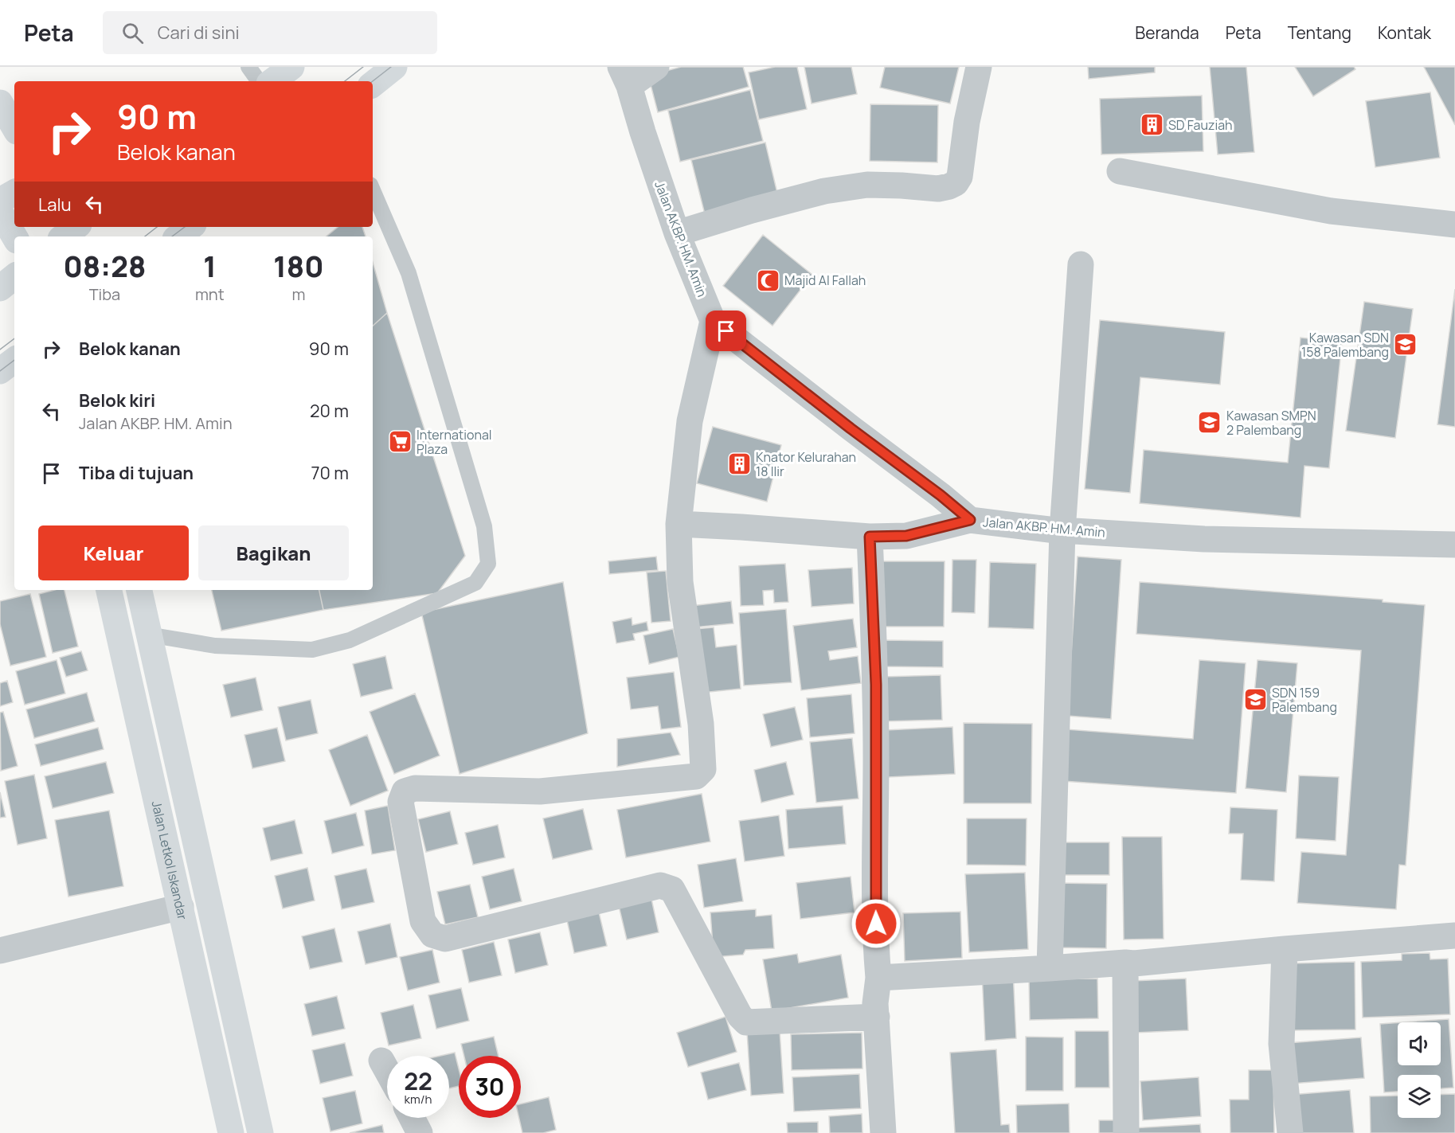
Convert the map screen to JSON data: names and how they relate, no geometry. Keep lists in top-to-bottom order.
{
  "streets": {
    "main road": ["Jalan Letkol Iskandar"],
    "street": ["Jalan AKBP. HM. Amin"]
  },
  "places": {
    "building": ["SD Fauziah", "Knator Kelurahan 18 Ilir"],
    "mosque": ["Majid Al Fallah"],
    "school or university": ["Kawasan SDN 158 Palembang", "Kawasan SMPN 2 Palembang", "SDN 159 Palembang"],
    "supermarket": ["International Plaza"]
  },
  "page": {
    "header": "Peta",
    "search": "Cari di sini",
    "nav": [
      "Beranda",
      "Peta",
      "Tentang",
      "Kontak"
    ],
    "turn": ["90 m", "Belok kanan"],
    "then": "Lalu",
    "eta": [
      "08:28",
      "Tiba",
      "1",
      "mnt",
      "180",
      "m"
    ],
    "list": [
      {
        "name": "Belok kanan",
        "value": "90 m"
      },
      {
        "name": "Belok kiri",
        "note": "Jalan AKBP. HM. Amin",
        "value": "20 m"
      },
      {
        "name": "Tiba di tujuan",
        "value": "70 m"
      }
    ],
    "buttons": ["Keluar", "Bagikan"],
    "speed": "22 km/h",
    "limit": "30"
  }
}
